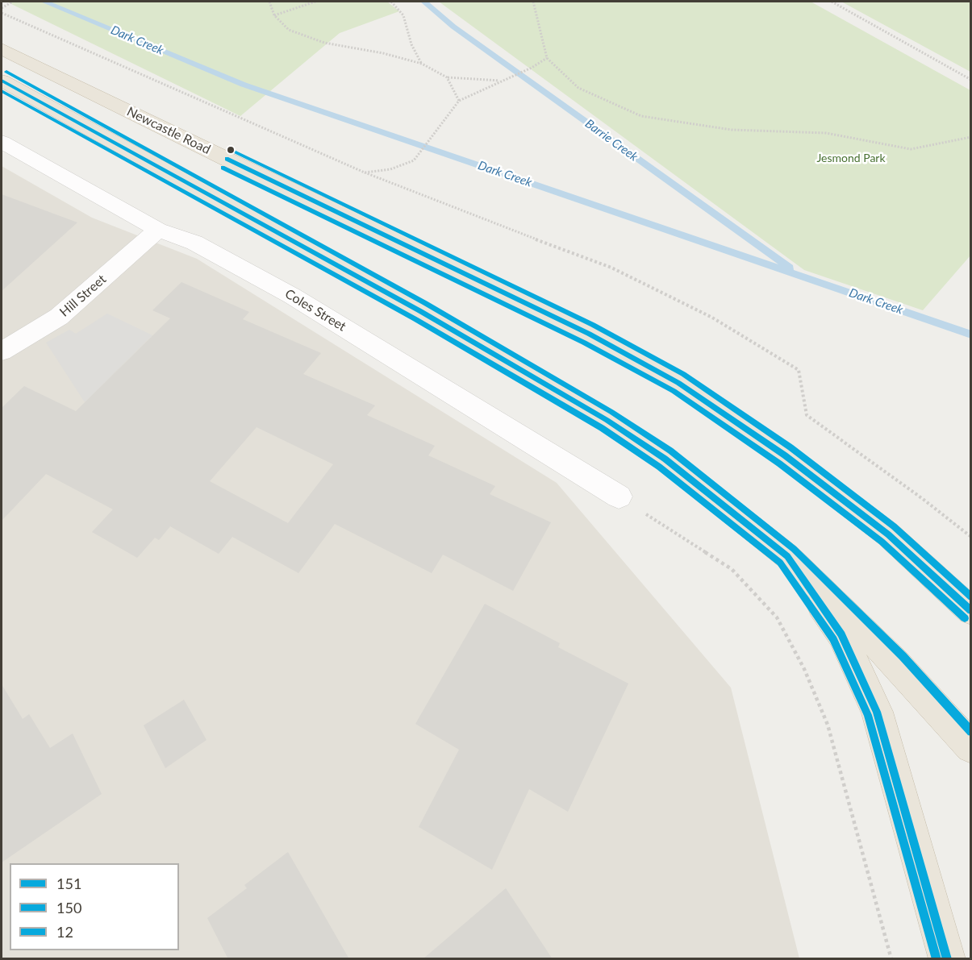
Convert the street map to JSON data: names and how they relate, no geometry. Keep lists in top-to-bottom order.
{
  "streets": {
    "highway": ["Newcastle Road"],
    "street": ["Hill Street", "Coles Street"]
  },
  "crossings": [
    ["Hill Street", "Coles Street"]
  ],
  "water": ["Dark Creek", "Barrie Creek"],
  "parks": ["Jesmond Park"],
  "lines": ["transit line 12", "transit line 151", "transit line 150"],
  "legend": ["151", "150", "12"]
}
